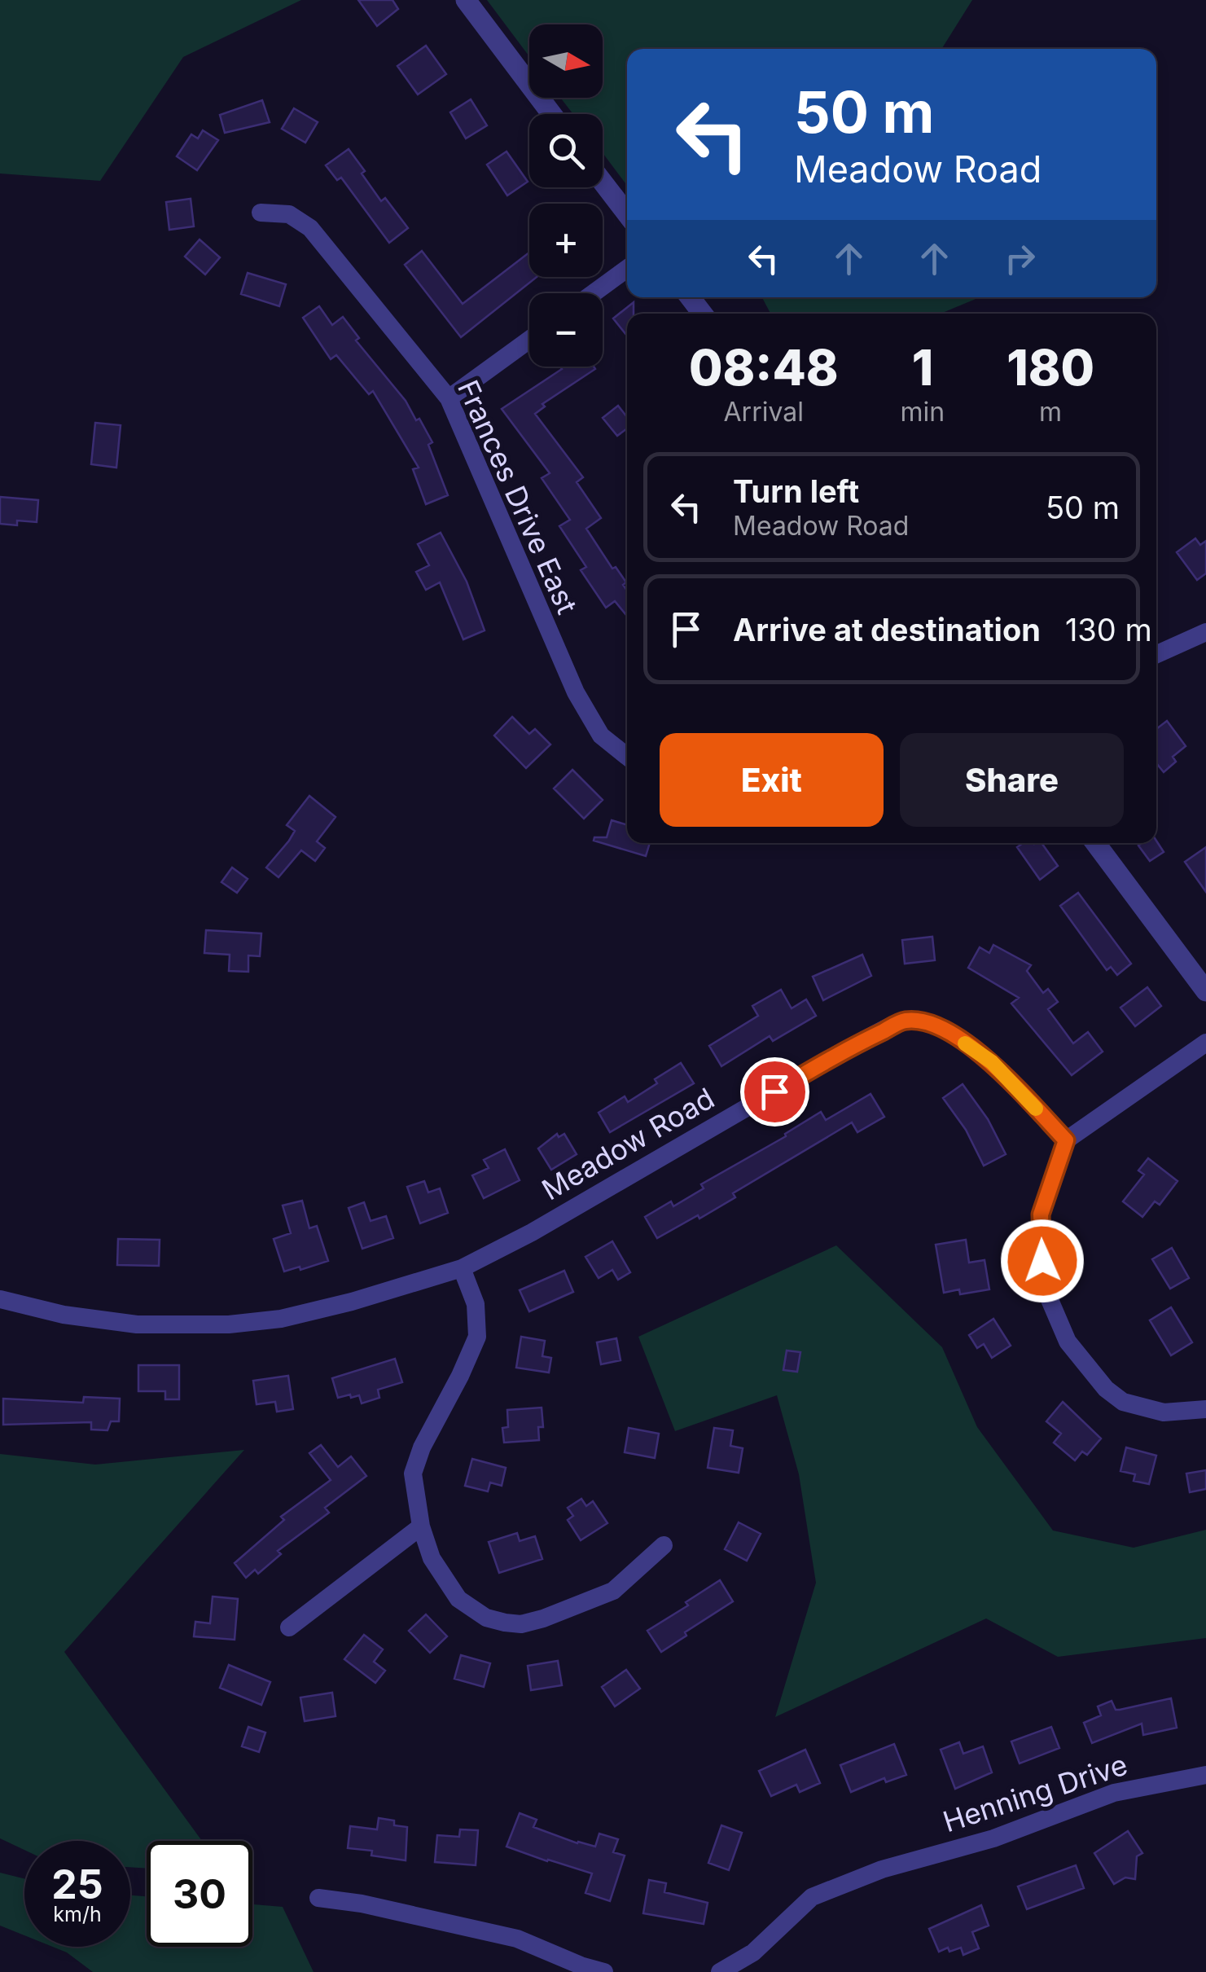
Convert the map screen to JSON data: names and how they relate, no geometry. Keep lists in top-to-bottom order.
{
  "streets": {
    "street": ["Frances Drive East", "Meadow Road", "Henning Drive"]
  },
  "north": "right",
  "page": {
    "map_buttons": ["+", "−"],
    "turn": ["50 m", "Meadow Road"],
    "eta": [
      "08:48",
      "Arrival",
      "1",
      "min",
      "180",
      "m"
    ],
    "list": [
      {
        "name": "Turn left",
        "note": "Meadow Road",
        "value": "50 m"
      },
      {
        "name": "Arrive at destination",
        "value": "130 m"
      }
    ],
    "buttons": ["Exit", "Share"],
    "speed": "25 km/h",
    "limit": "30"
  }
}
